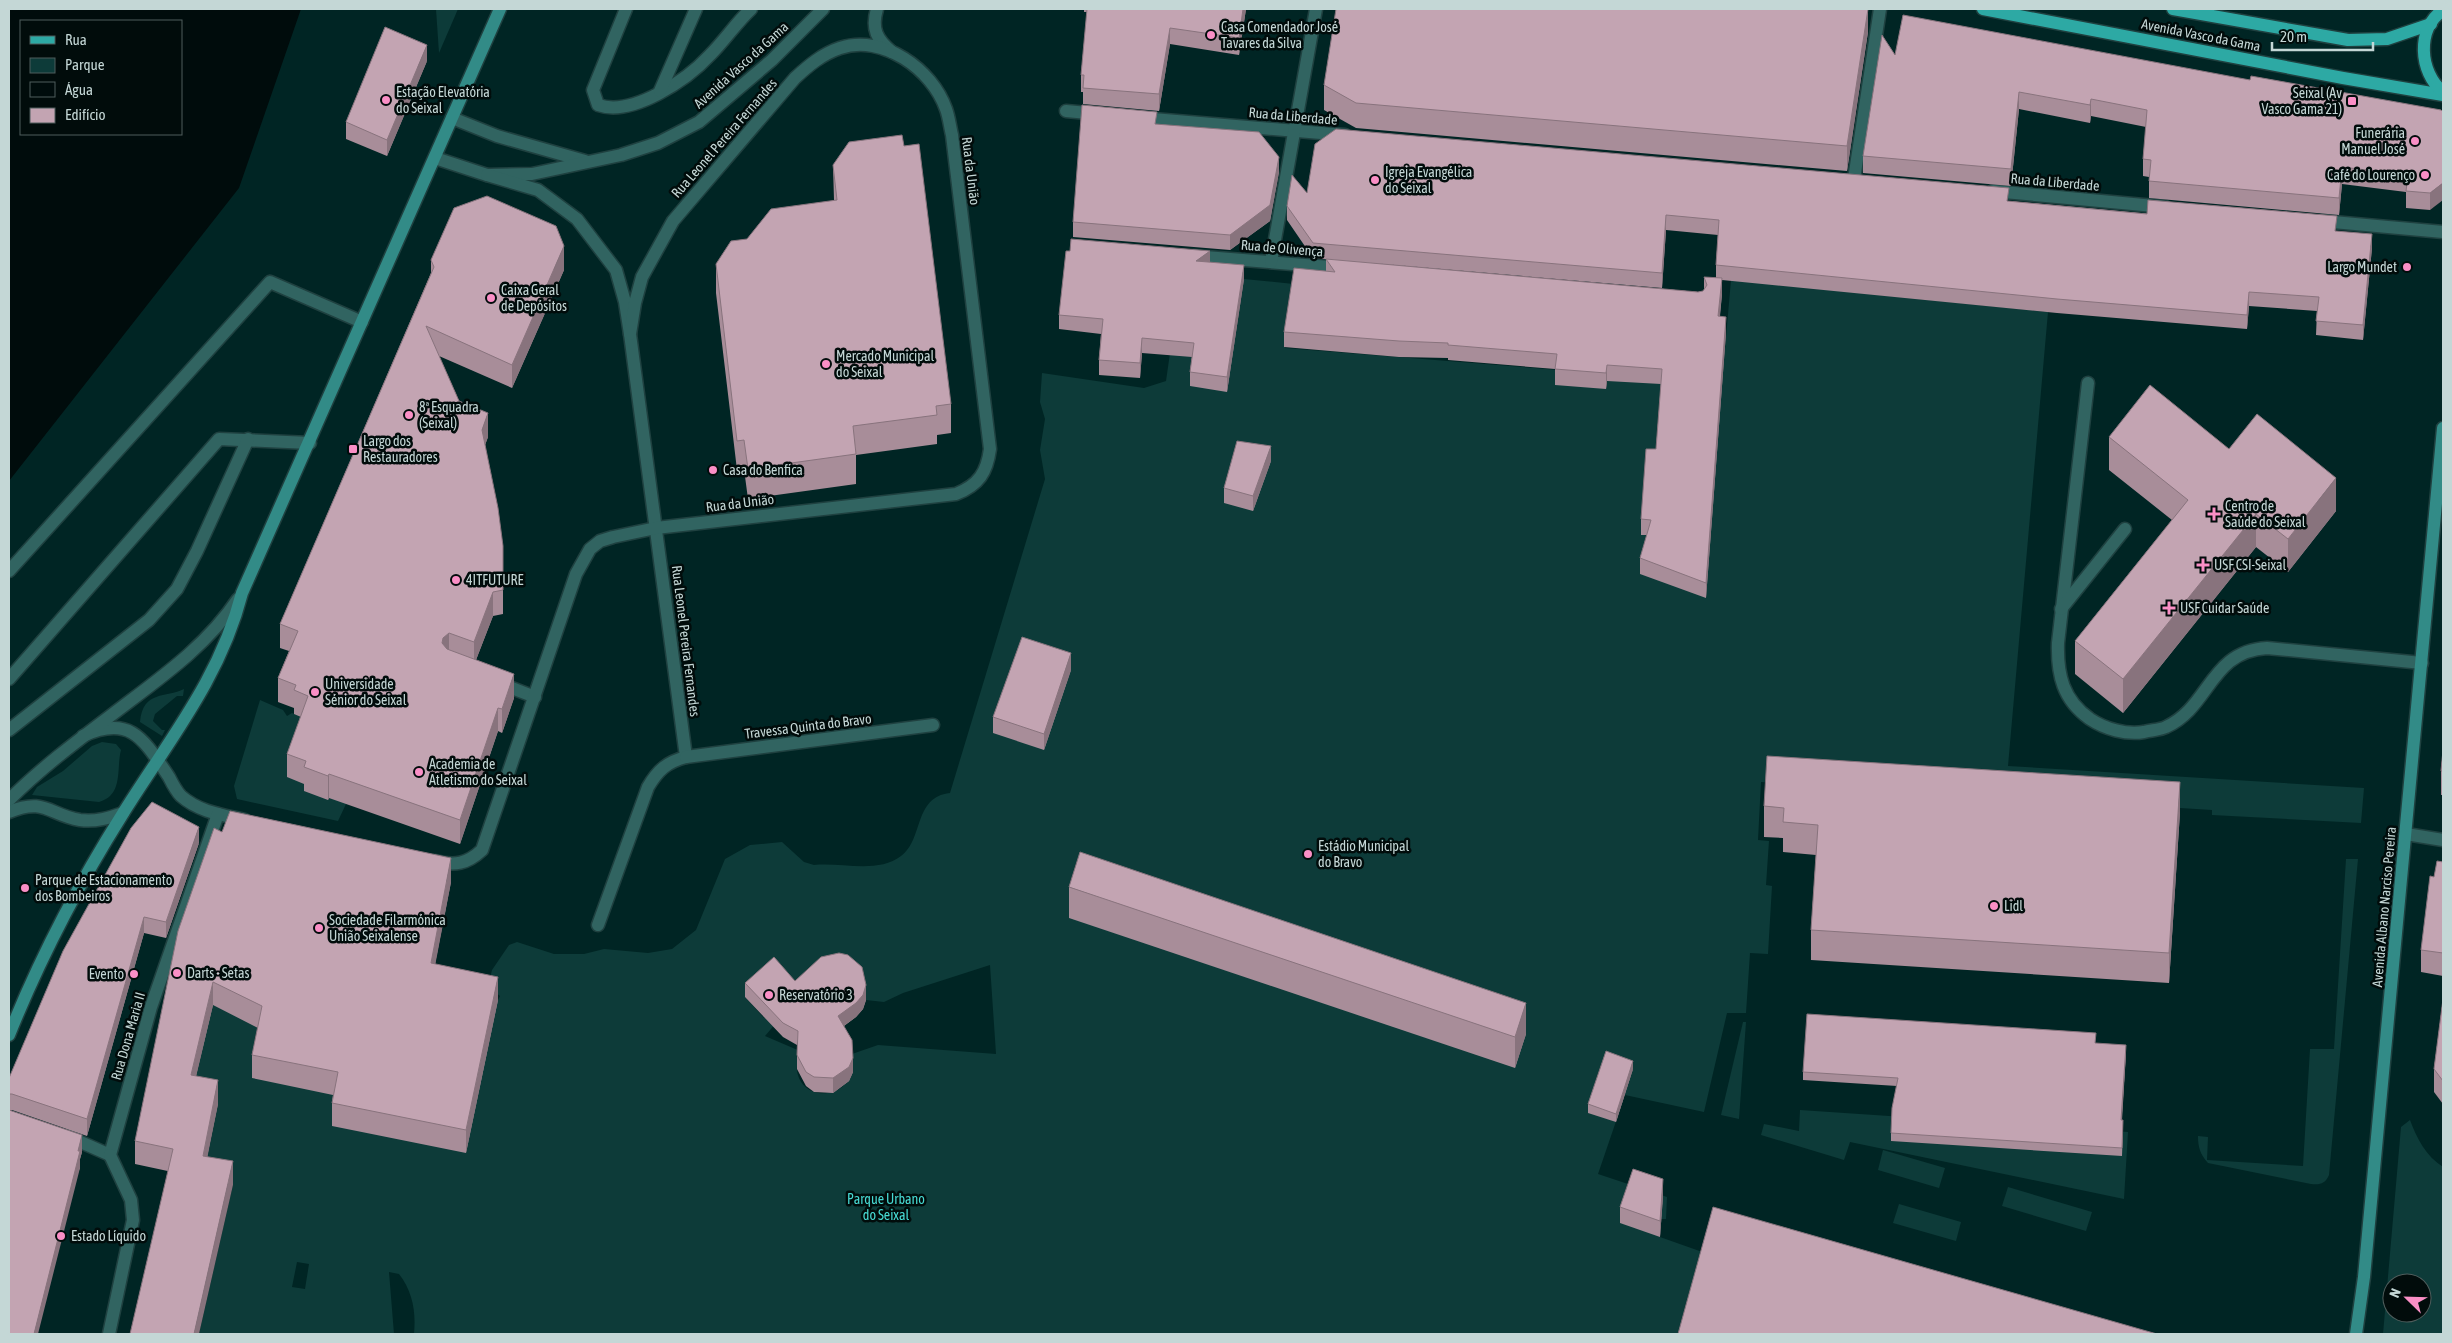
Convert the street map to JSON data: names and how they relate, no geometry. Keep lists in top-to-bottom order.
{
  "streets": {
    "main road": ["Avenida Vasco da Gama"],
    "street": [
      "Rua da Liberdade",
      "Rua Leonel Pereira Fernandes",
      "Rua da União",
      "Rua de Olivença",
      "Travessa Quinta do Bravo",
      "Avenida Albano Narciso Pereira",
      "Rua Dona Maria II"
    ]
  },
  "crossings": [
    ["Avenida Vasco da Gama", "Rua Leonel Pereira Fernandes"],
    ["Rua Leonel Pereira Fernandes", "Rua da União"],
    ["Rua Leonel Pereira Fernandes", "Travessa Quinta do Bravo"]
  ],
  "parks": ["Parque Urbano do Seixal"],
  "places": {
    "other": [
      "Casa Comendador José Tavares da Silva",
      "Estação Elevatória do Seixal",
      "Funerária Manuel José",
      "Café do Lourenço",
      "Igreja Evangélica do Seixal",
      "Largo Mundet",
      "Caixa Geral de Depósitos",
      "Mercado Municipal do Seixal",
      "8ª Esquadra (Seixal)",
      "Casa do Benfica",
      "4ITFUTURE",
      "Universidade Sénior do Seixal",
      "Academia de Atletismo do Seixal",
      "Estádio Municipal do Bravo",
      "Parque de Estacionamento dos Bombeiros",
      "Lidl",
      "Sociedade Filarmónica União Seixalense",
      "Darts - Setas",
      "Evento",
      "Reservatório 3",
      "Estado Líquido"
    ],
    "transit": ["Seixal (Av Vasco Gama 21)", "Largo dos Restauradores"],
    "health": ["Centro de Saúde do Seixal", "USF CSI-Seixal", "USF Cuidar Saúde"]
  },
  "legend": [
    "Rua",
    "Parque",
    "Água",
    "Edifício"
  ],
  "scale_bar": "20 m",
  "north": "top left"
}
